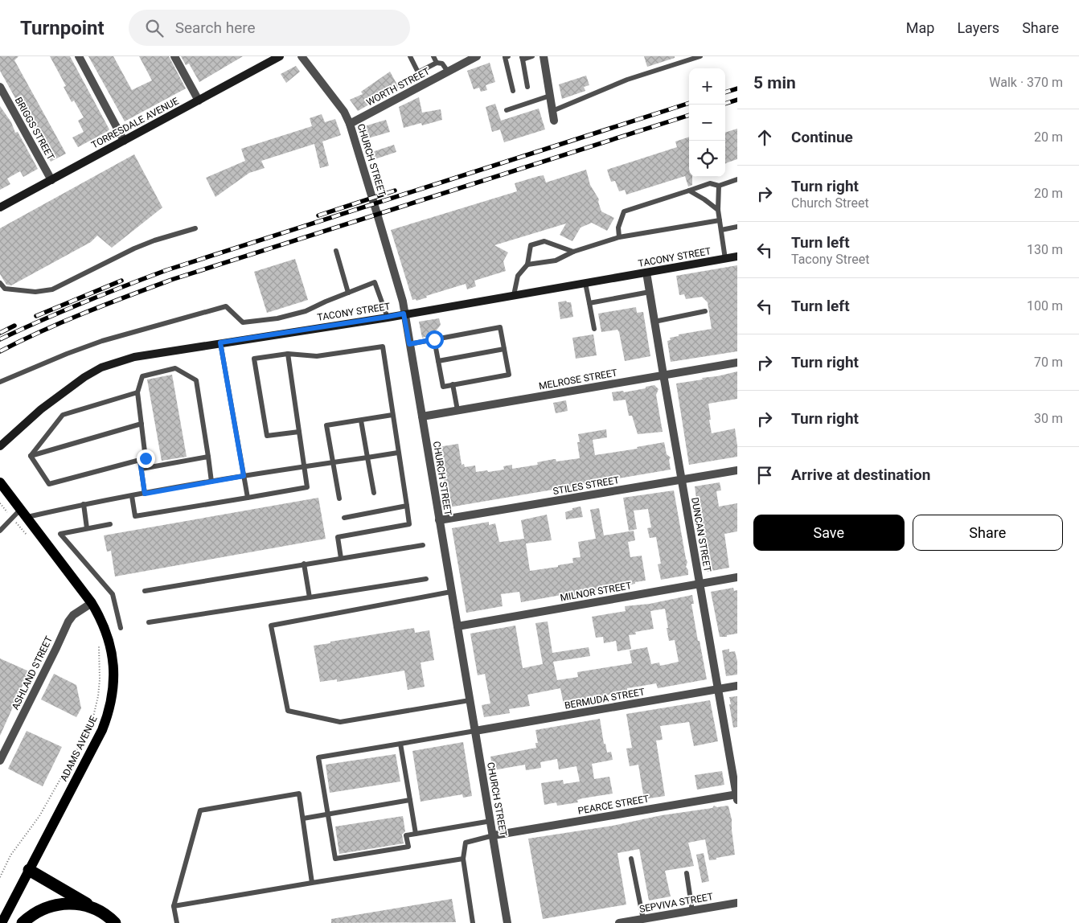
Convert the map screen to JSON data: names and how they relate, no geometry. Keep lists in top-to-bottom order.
{
  "streets": {
    "main road": ["TORRESDALE AVENUE", "TACONY STREET", "ADAMS AVENUE"],
    "street": [
      "WORTH STREET",
      "BRIGGS STREET",
      "CHURCH STREET",
      "MELROSE STREET",
      "STILES STREET",
      "DUNCAN STREET",
      "MILNOR STREET",
      "ASHLAND STREET",
      "BERMUDA STREET",
      "PEARCE STREET",
      "SEPVIVA STREET"
    ]
  },
  "crossings": [
    ["WORTH STREET", "CHURCH STREET"],
    ["TORRESDALE AVENUE", "BRIGGS STREET"],
    ["CHURCH STREET", "TACONY STREET"],
    ["CHURCH STREET", "MELROSE STREET"],
    ["CHURCH STREET", "STILES STREET"],
    ["CHURCH STREET", "MILNOR STREET"],
    ["CHURCH STREET", "BERMUDA STREET"],
    ["CHURCH STREET", "PEARCE STREET"],
    ["TACONY STREET", "DUNCAN STREET"],
    ["MELROSE STREET", "DUNCAN STREET"],
    ["STILES STREET", "DUNCAN STREET"],
    ["DUNCAN STREET", "MILNOR STREET"],
    ["DUNCAN STREET", "BERMUDA STREET"],
    ["DUNCAN STREET", "PEARCE STREET"],
    ["ASHLAND STREET", "ADAMS AVENUE"]
  ],
  "page": {
    "header": "Turnpoint",
    "search": "Search here",
    "nav": ["Map", "Layers", "Share"],
    "heading": ["5 min", "Walk · 370 m"],
    "map_buttons": ["+", "−"],
    "list": [
      ["Continue", "20 m"],
      ["Turn right", "Church Street", "20 m"],
      ["Turn left", "Tacony Street", "130 m"],
      ["Turn left", "100 m"],
      ["Turn right", "70 m"],
      ["Turn right", "30 m"],
      "Arrive at destination"
    ],
    "buttons": ["Save", "Share"]
  }
}
